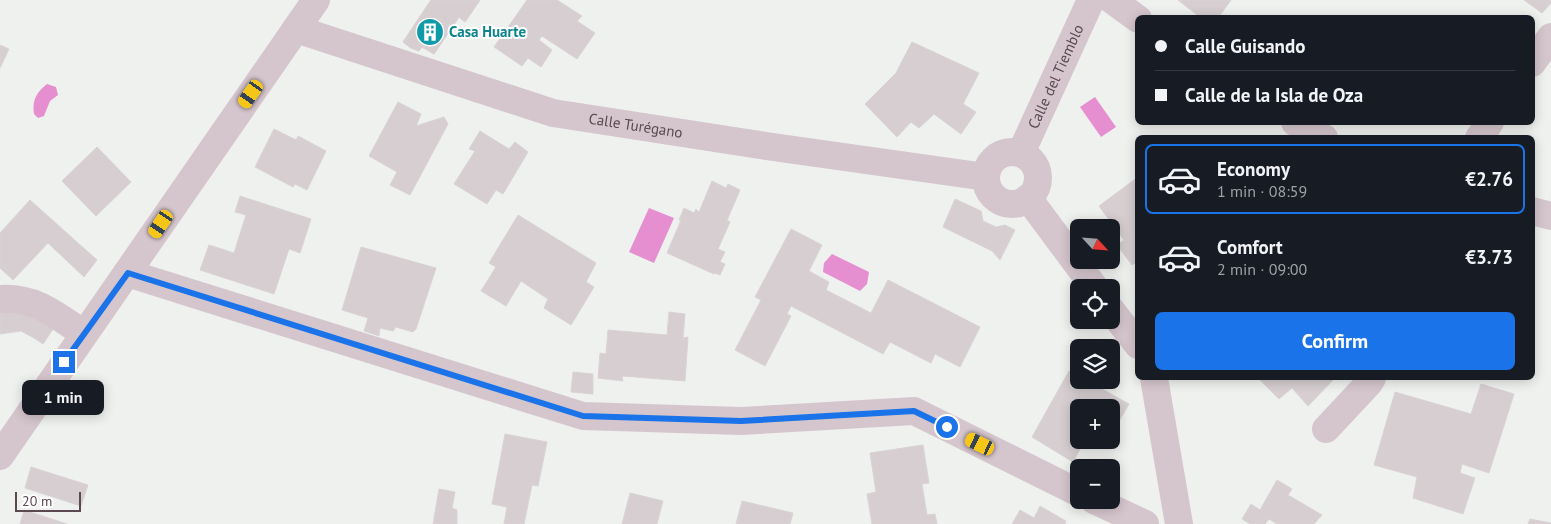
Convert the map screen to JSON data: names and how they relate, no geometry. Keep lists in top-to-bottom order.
{
  "streets": {
    "street": ["Calle del Tiemblo", "Calle Turégano"]
  },
  "crossings": [
    ["Calle del Tiemblo", "Calle Turégano"]
  ],
  "places": {
    "building": ["Casa Huarte"]
  },
  "scale_bar": "20 m",
  "north": "bottom right",
  "page": {
    "banner": ["Calle Guisando", "Calle de la Isla de Oza"],
    "list": [
      {
        "name": "Economy",
        "note": "1 min · 08:59",
        "value": "€2.76"
      },
      {
        "name": "Comfort",
        "note": "2 min · 09:00",
        "value": "€3.73"
      }
    ],
    "map_buttons": ["+", "−"],
    "buttons": "Confirm",
    "bubble": "1 min",
    "scale": "20 m"
  }
}
